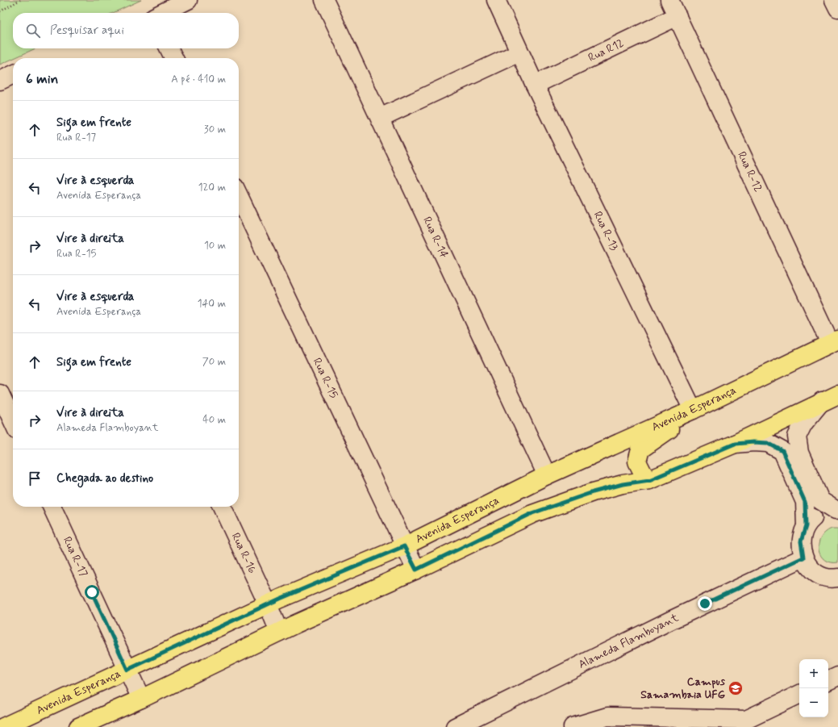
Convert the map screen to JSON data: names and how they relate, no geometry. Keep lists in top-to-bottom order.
{
  "streets": {
    "main road": ["Avenida Esperança"],
    "street": [
      "Rua R12",
      "Rua R-12",
      "Rua R-13",
      "Rua R-14",
      "Rua R-15",
      "Rua R-16",
      "Rua R-17",
      "Alameda Flamboyant"
    ]
  },
  "crossings": [
    ["Rua R12", "Rua R-12"],
    ["Rua R12", "Rua R-13"],
    ["Rua R-12", "Avenida Esperança"],
    ["Rua R-13", "Avenida Esperança"],
    ["Rua R-14", "Avenida Esperança"],
    ["Rua R-15", "Avenida Esperança"],
    ["Avenida Esperança", "Rua R-16"],
    ["Avenida Esperança", "Rua R-17"]
  ],
  "places": {
    "school or university": ["Campus Samambaia UFG"]
  },
  "page": {
    "search": "Pesquisar aqui",
    "heading": ["6 min", "A pé · 410 m"],
    "list": [
      ["Siga em frente", "Rua R-17", "30 m"],
      ["Vire à esquerda", "Avenida Esperança", "120 m"],
      ["Vire à direita", "Rua R-15", "10 m"],
      ["Vire à esquerda", "Avenida Esperança", "140 m"],
      ["Siga em frente", "70 m"],
      ["Vire à direita", "Alameda Flamboyant", "40 m"],
      "Chegada ao destino"
    ],
    "map_buttons": ["+", "−"]
  }
}
